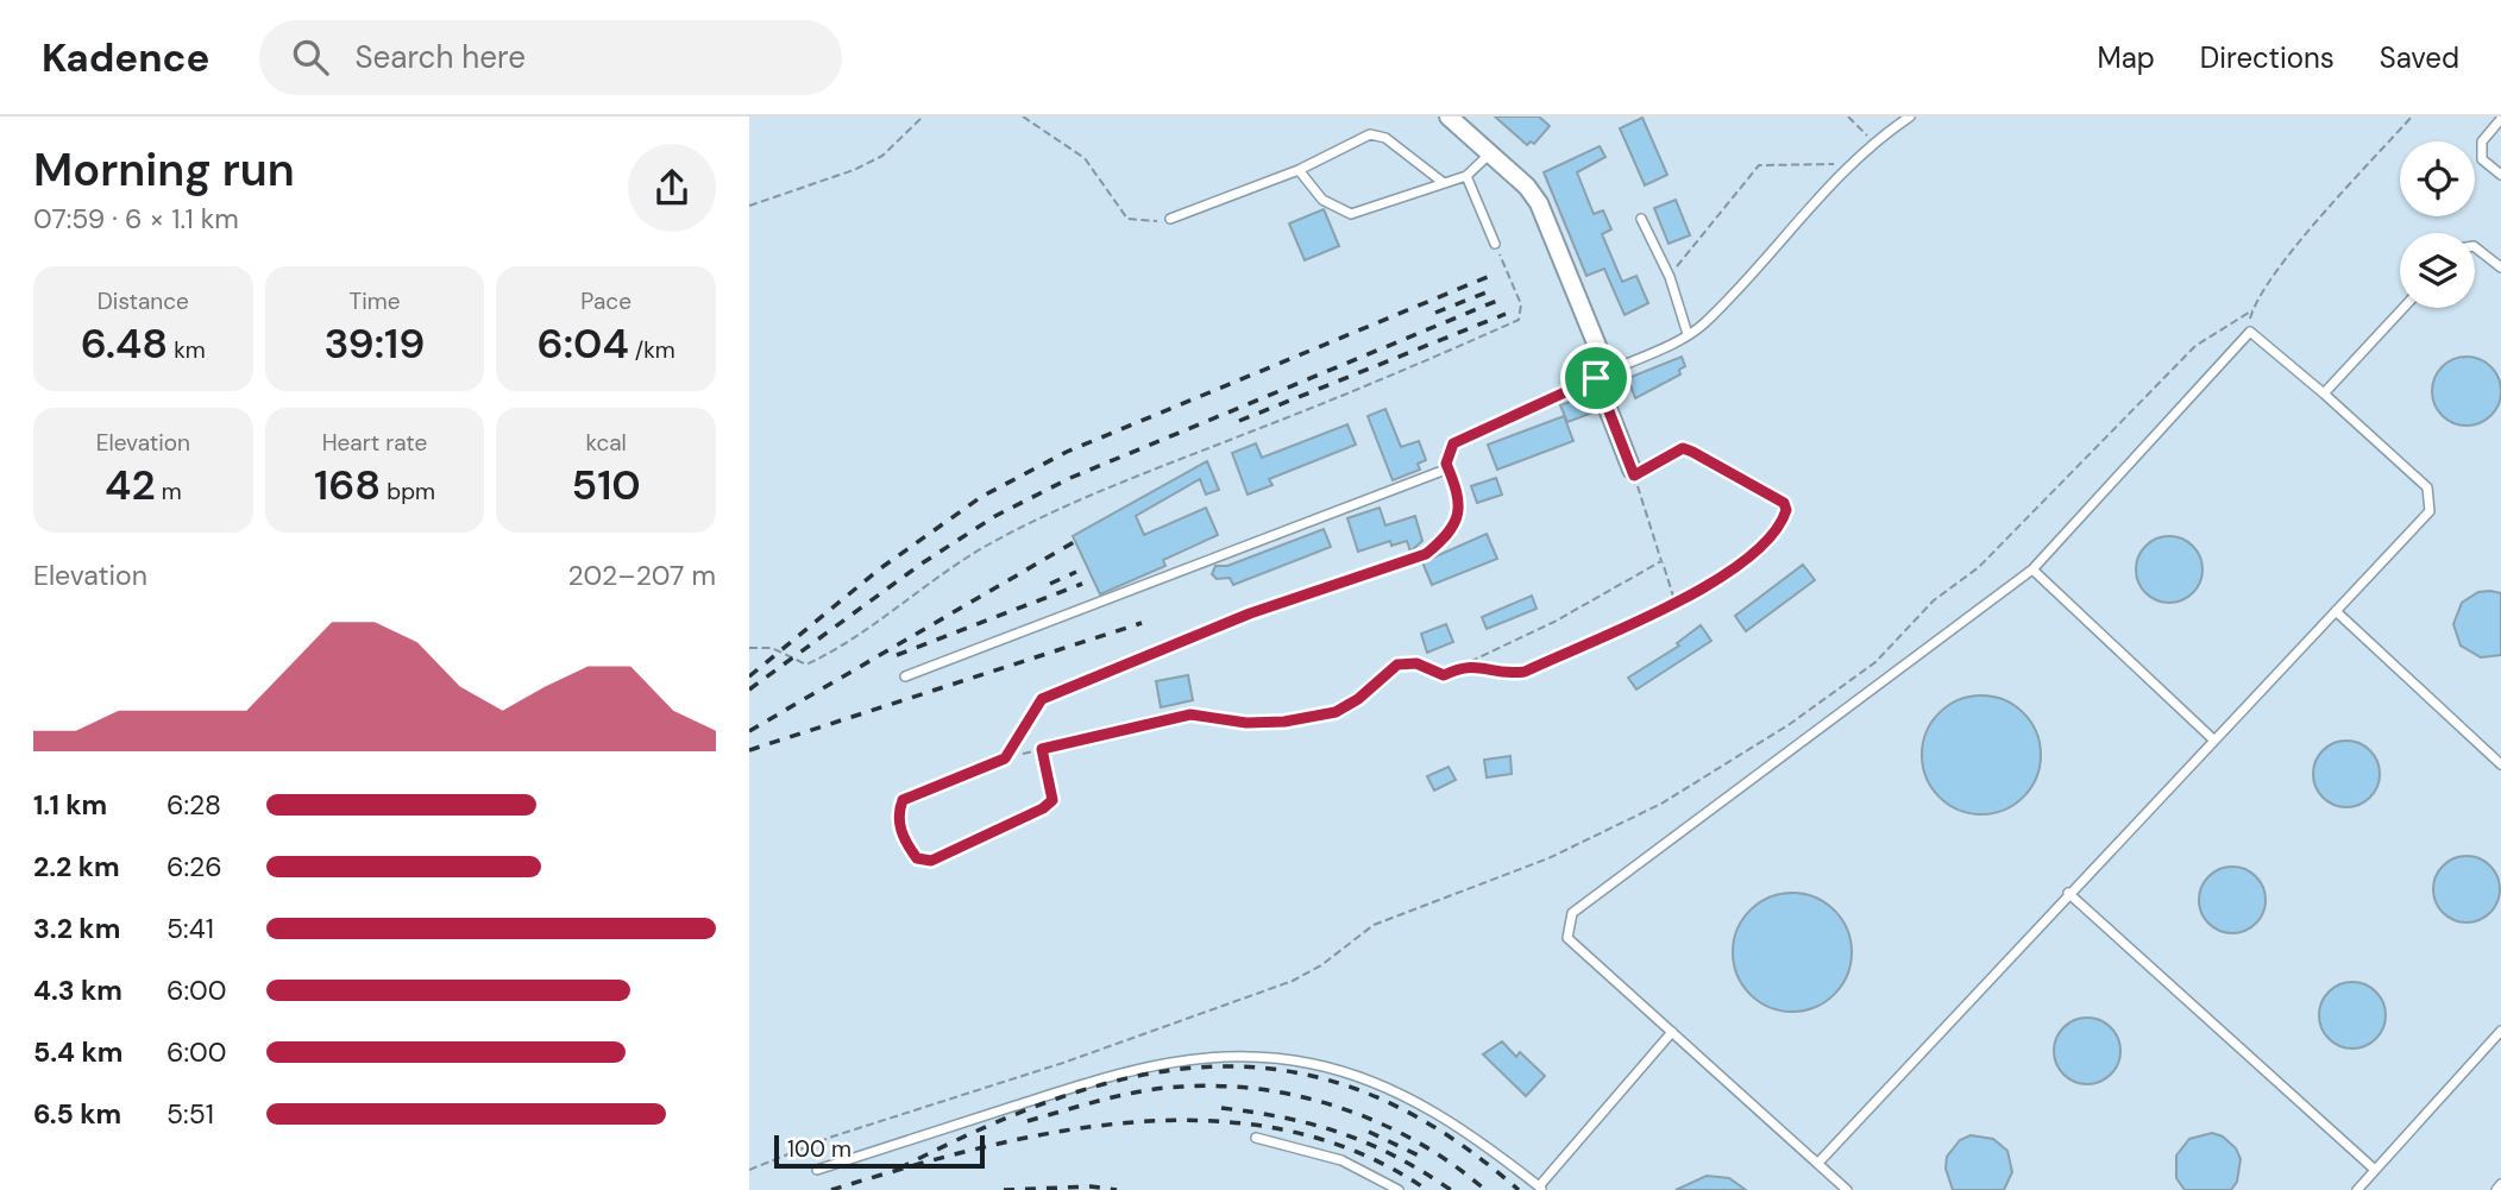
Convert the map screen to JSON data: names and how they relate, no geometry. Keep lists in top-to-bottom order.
{
  "scale_bar": "100 m",
  "page": {
    "header": "Kadence",
    "search": "Search here",
    "nav": ["Map", "Directions", "Saved"],
    "heading": ["Morning run", "07:59 · 6 × 1.1 km"],
    "stats": [
      ["Distance", "6.48 km"],
      ["Time", "39:19"],
      ["Pace", "6:04 /km"],
      ["Elevation", "42 m"],
      ["Heart rate", "168 bpm"],
      ["kcal", "510"]
    ],
    "chart": ["Elevation", "202–207 m"],
    "list": [
      {
        "name": "1.1 km",
        "note": "6:28"
      },
      {
        "name": "2.2 km",
        "note": "6:26"
      },
      {
        "name": "3.2 km",
        "note": "5:41"
      },
      {
        "name": "4.3 km",
        "note": "6:00"
      },
      {
        "name": "5.4 km",
        "note": "6:00"
      },
      {
        "name": "6.5 km",
        "note": "5:51"
      }
    ],
    "scale": "100 m"
  }
}
